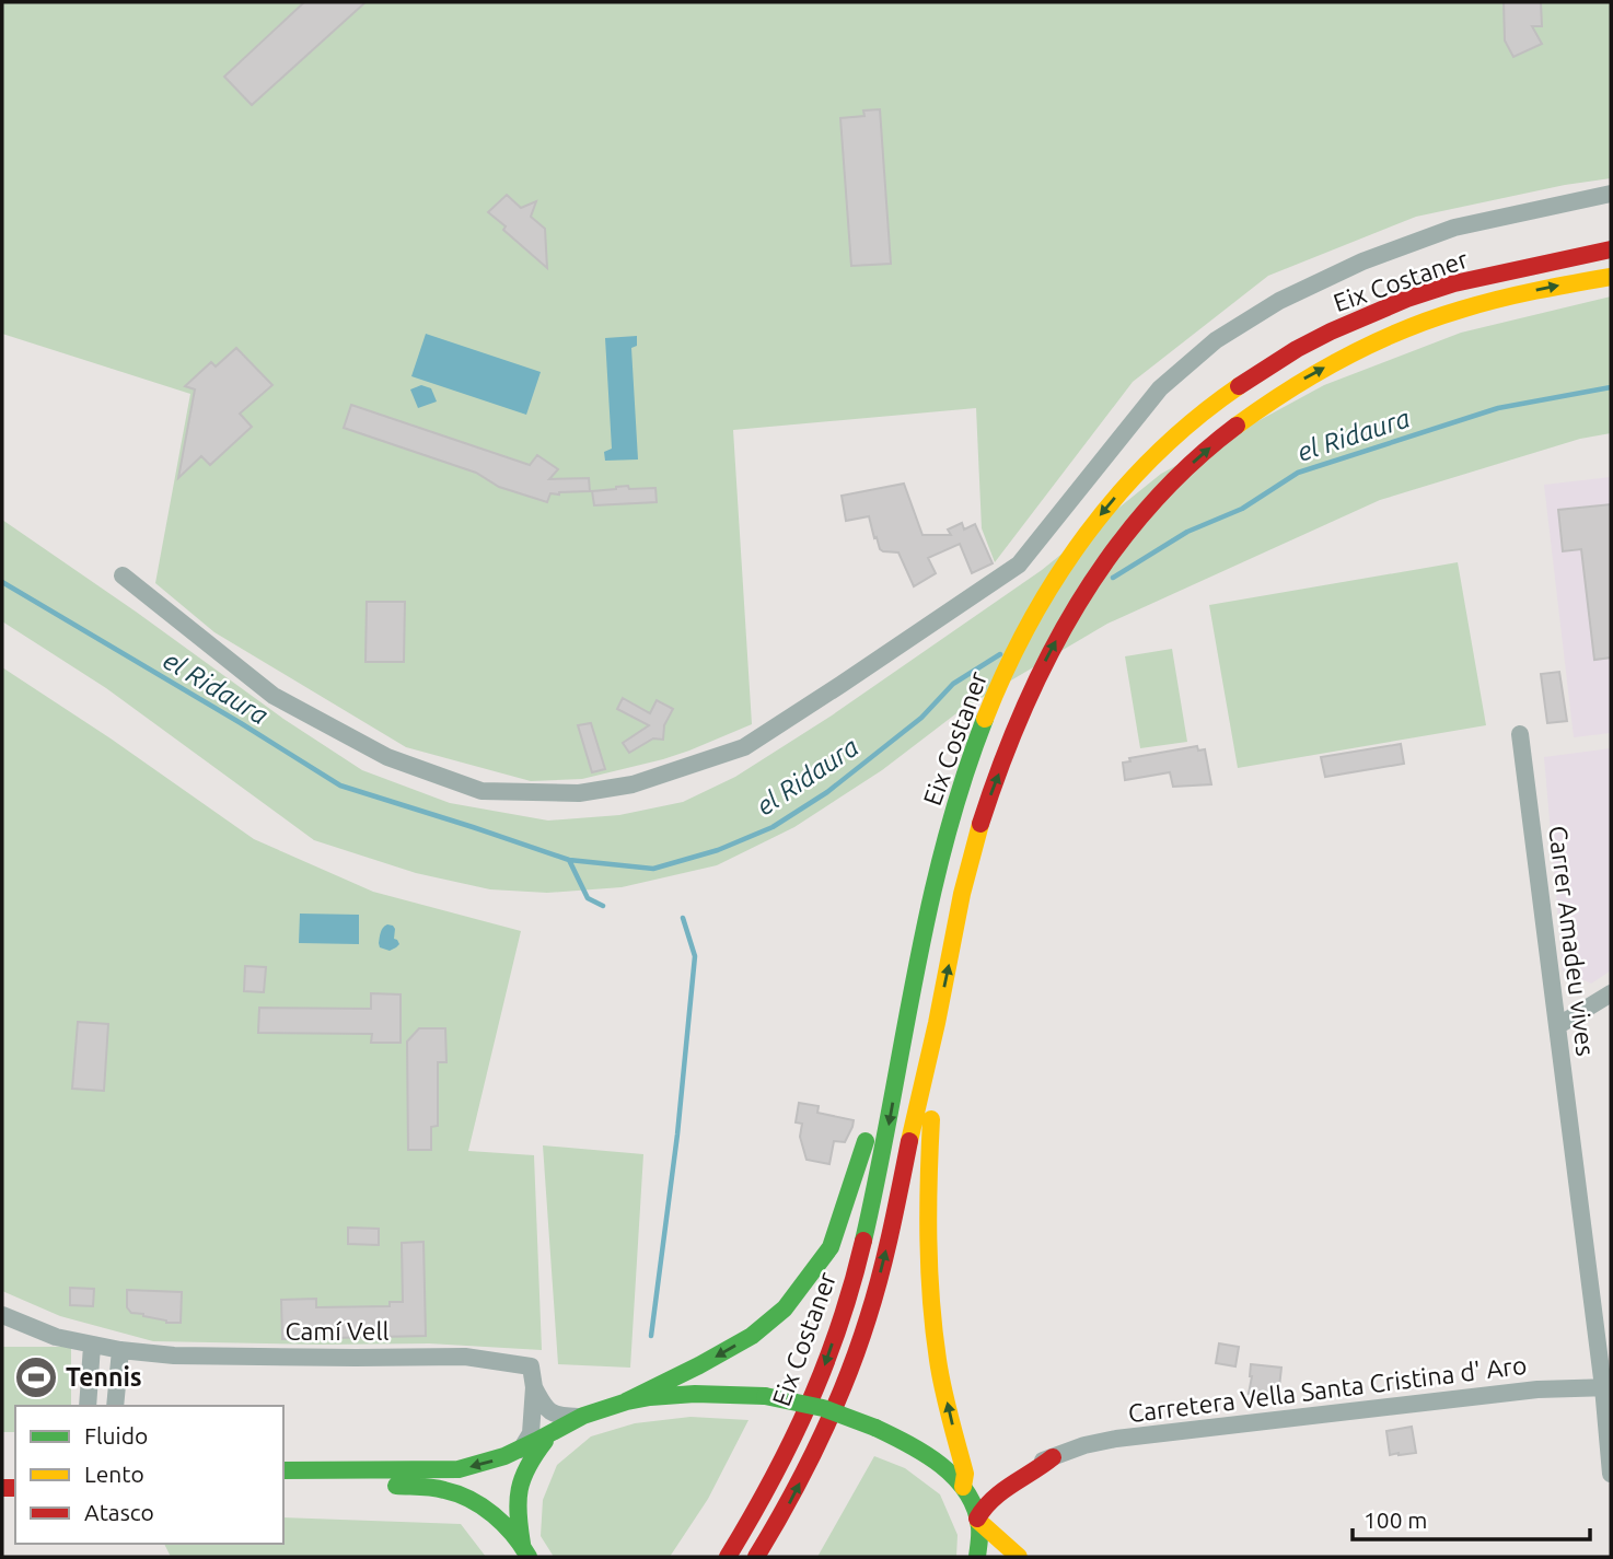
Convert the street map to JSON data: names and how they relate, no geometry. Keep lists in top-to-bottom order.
{
  "streets": {
    "main road": ["Eix Costaner"],
    "street": ["Carrer Amadeu vives", "Camí Vell", "Carretera Vella Santa Cristina d' Aro"]
  },
  "crossings": [
    ["Carrer Amadeu vives", "Carretera Vella Santa Cristina d' Aro"]
  ],
  "water": ["el Ridaura"],
  "places": {
    "sports": ["Tennis"]
  },
  "legend": ["Fluido", "Lento", "Atasco"],
  "scale_bar": "100 m"
}
